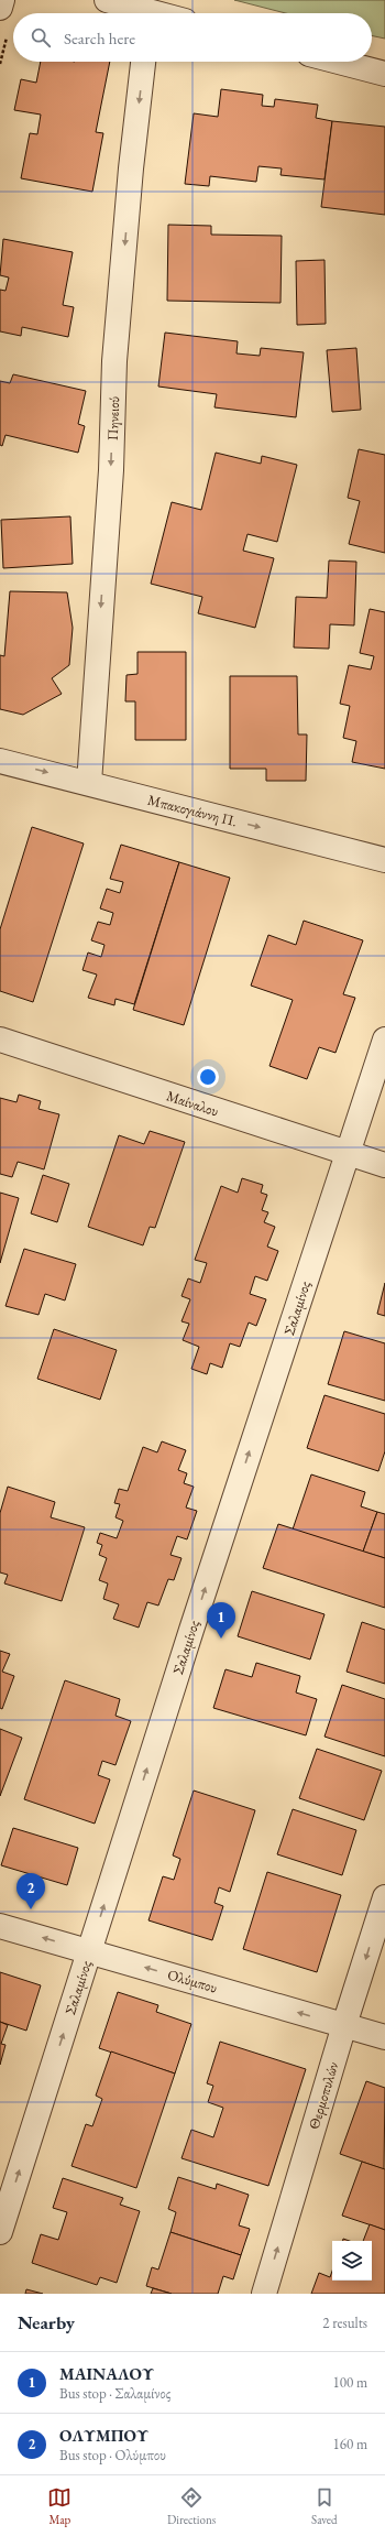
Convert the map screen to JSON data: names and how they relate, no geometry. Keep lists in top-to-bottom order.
{
  "streets": {
    "street": [
      "Πηνειού",
      "Μπακογιάννη Π.",
      "Μαίναλου",
      "Σαλαμίνος",
      "Ολύμπου",
      "Θερμοπυλών"
    ]
  },
  "crossings": [
    ["Πηνειού", "Μπακογιάννη Π."],
    ["Μαίναλου", "Σαλαμίνος"],
    ["Σαλαμίνος", "Ολύμπου"],
    ["Ολύμπου", "Θερμοπυλών"]
  ],
  "one_way": [
    "Πηνειού",
    "Μπακογιάννη Π.",
    "Σαλαμίνος",
    "Ολύμπου"
  ],
  "page": {
    "search": "Search here",
    "pins": ["1", "2"],
    "heading": ["Nearby", "2 results"],
    "list": [
      {
        "mark": "1",
        "name": "ΜΑΙΝΑΛΟΥ",
        "note": "Bus stop · Σαλαμίνος",
        "value": "100 m"
      },
      {
        "mark": "2",
        "name": "ΟΛΥΜΠΟΥ",
        "note": "Bus stop · Ολύμπου",
        "value": "160 m"
      }
    ],
    "nav": ["Map", "Directions", "Saved"]
  }
}
